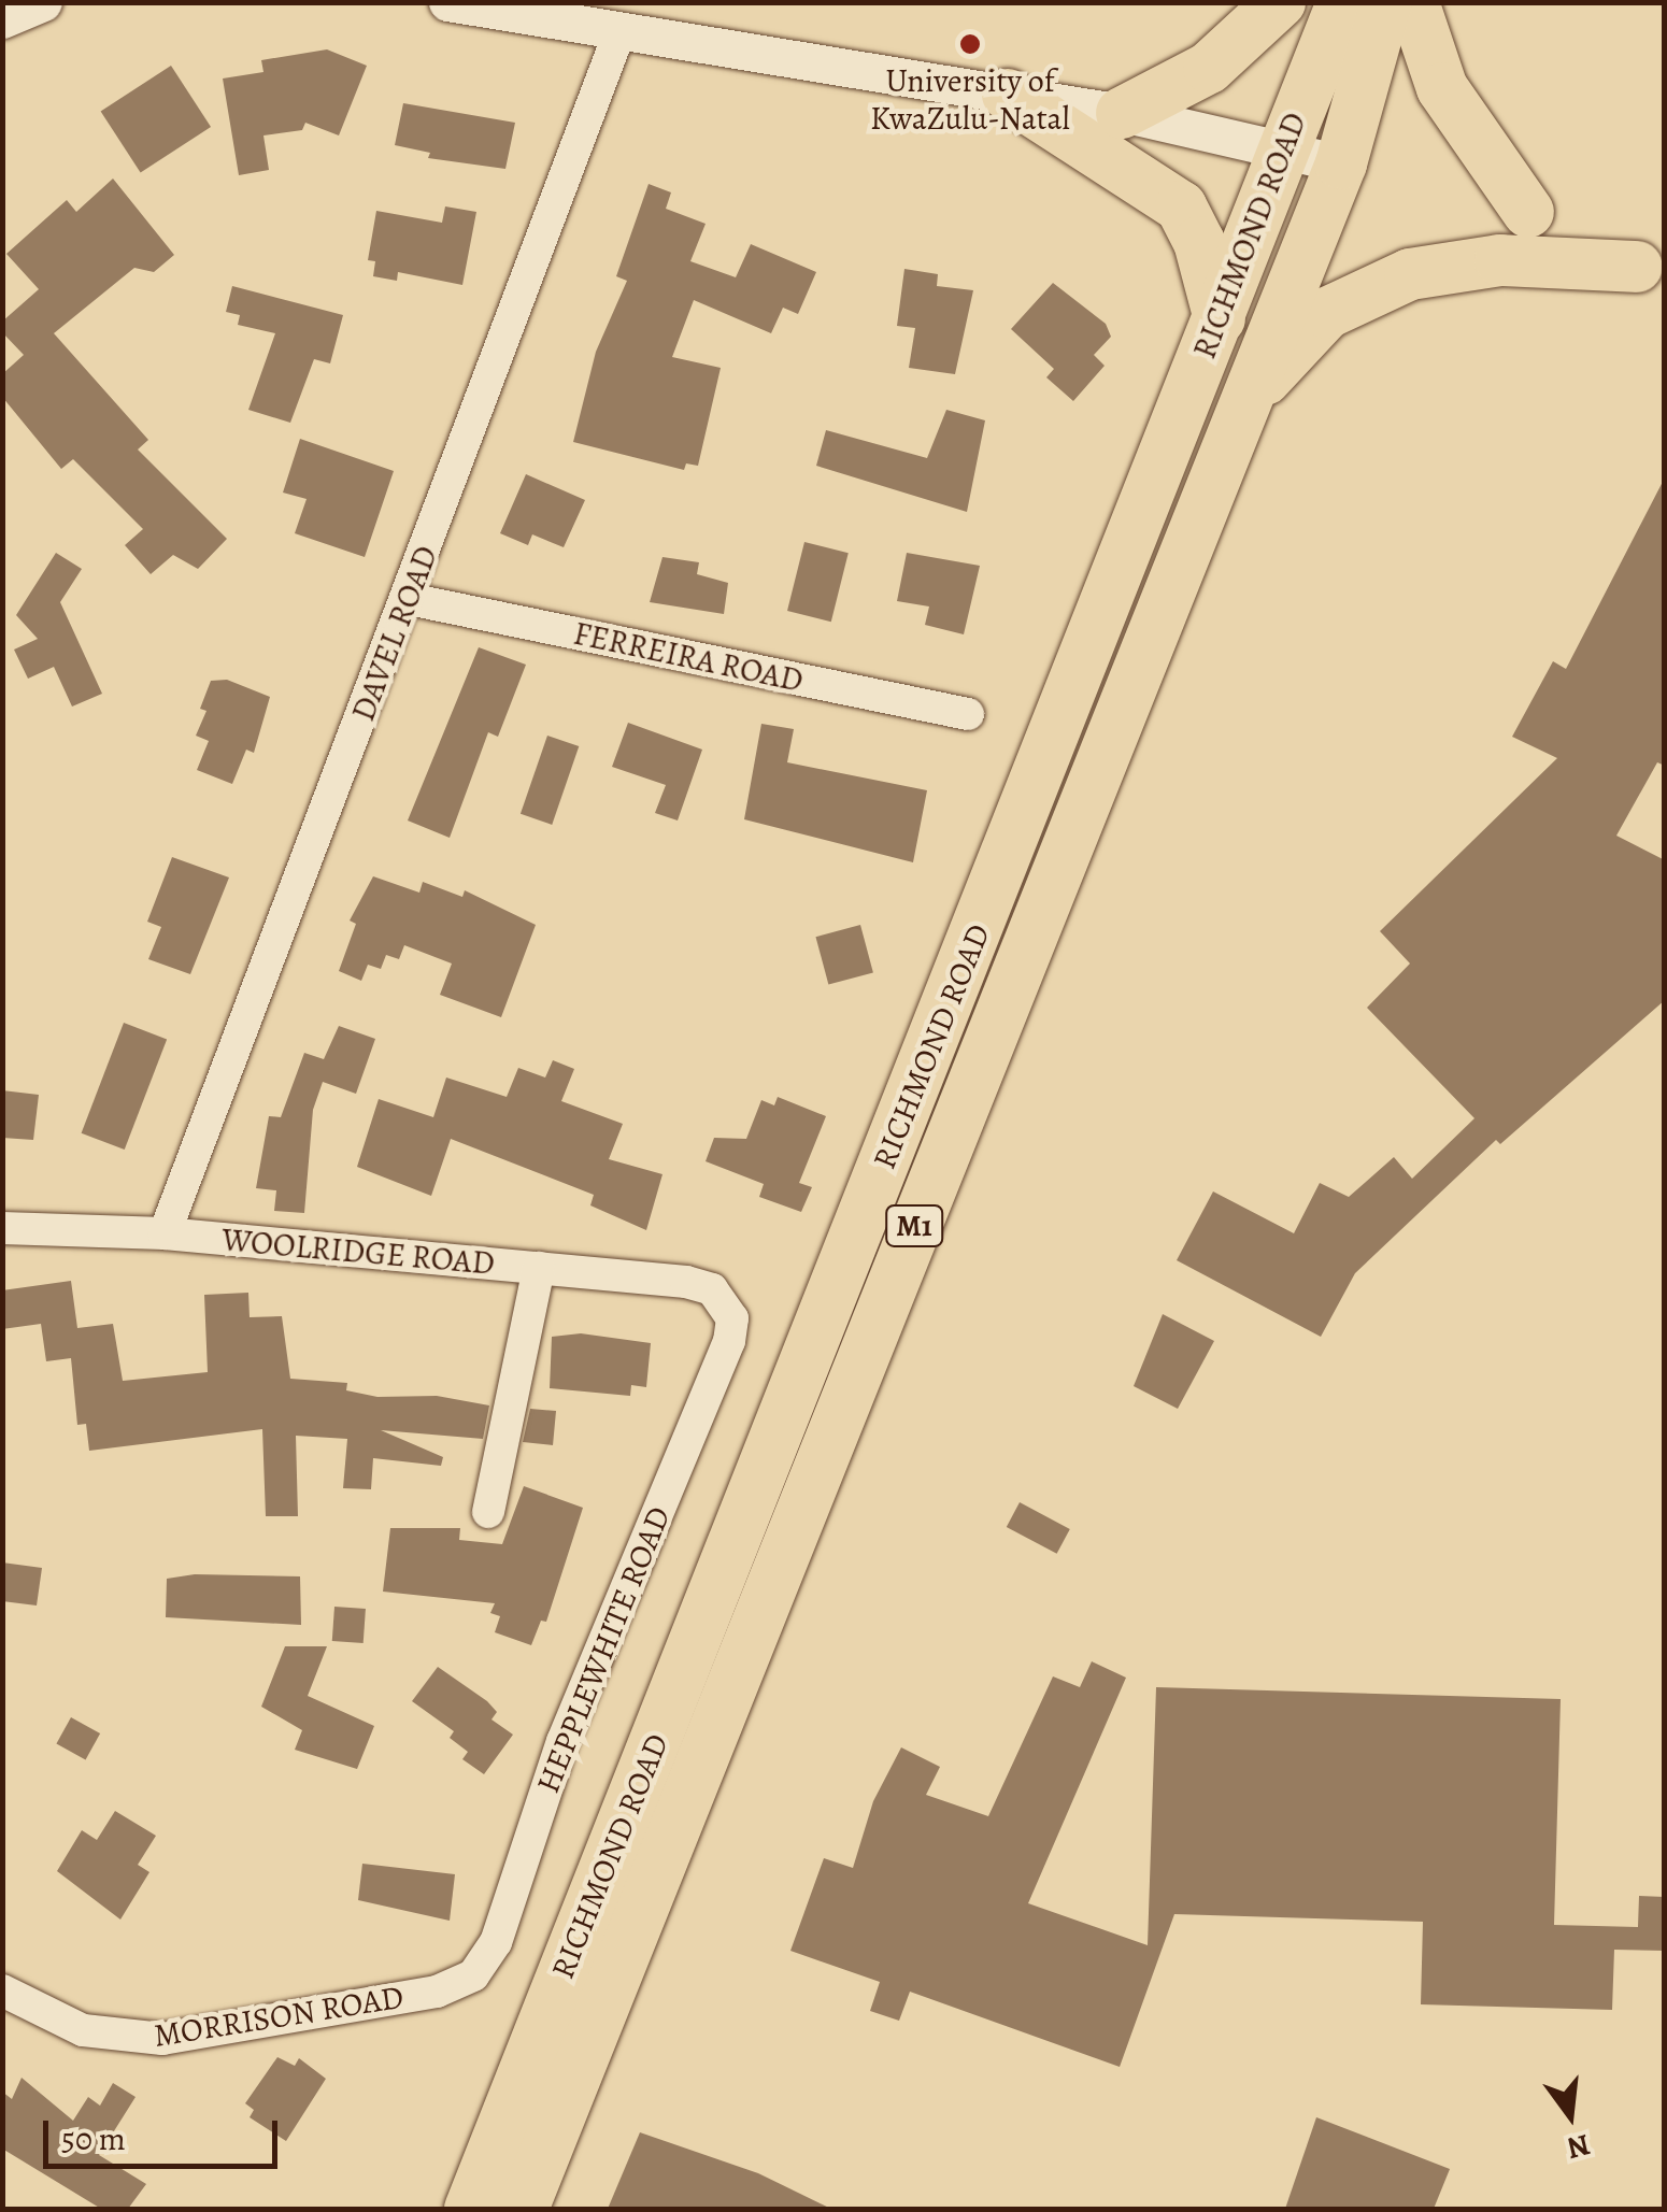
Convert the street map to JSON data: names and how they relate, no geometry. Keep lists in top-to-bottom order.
{
  "streets": {
    "highway": ["RICHMOND ROAD", "M1"],
    "street": [
      "DAVEL ROAD",
      "FERREIRA ROAD",
      "WOOLRIDGE ROAD",
      "HEPPLEWHITE ROAD",
      "MORRISON ROAD"
    ]
  },
  "crossings": [
    ["DAVEL ROAD", "FERREIRA ROAD"],
    ["DAVEL ROAD", "WOOLRIDGE ROAD"],
    ["WOOLRIDGE ROAD", "HEPPLEWHITE ROAD"],
    ["HEPPLEWHITE ROAD", "MORRISON ROAD"]
  ],
  "places": ["University of KwaZulu-Natal"],
  "scale_bar": "50 m",
  "north": "bottom"
}
